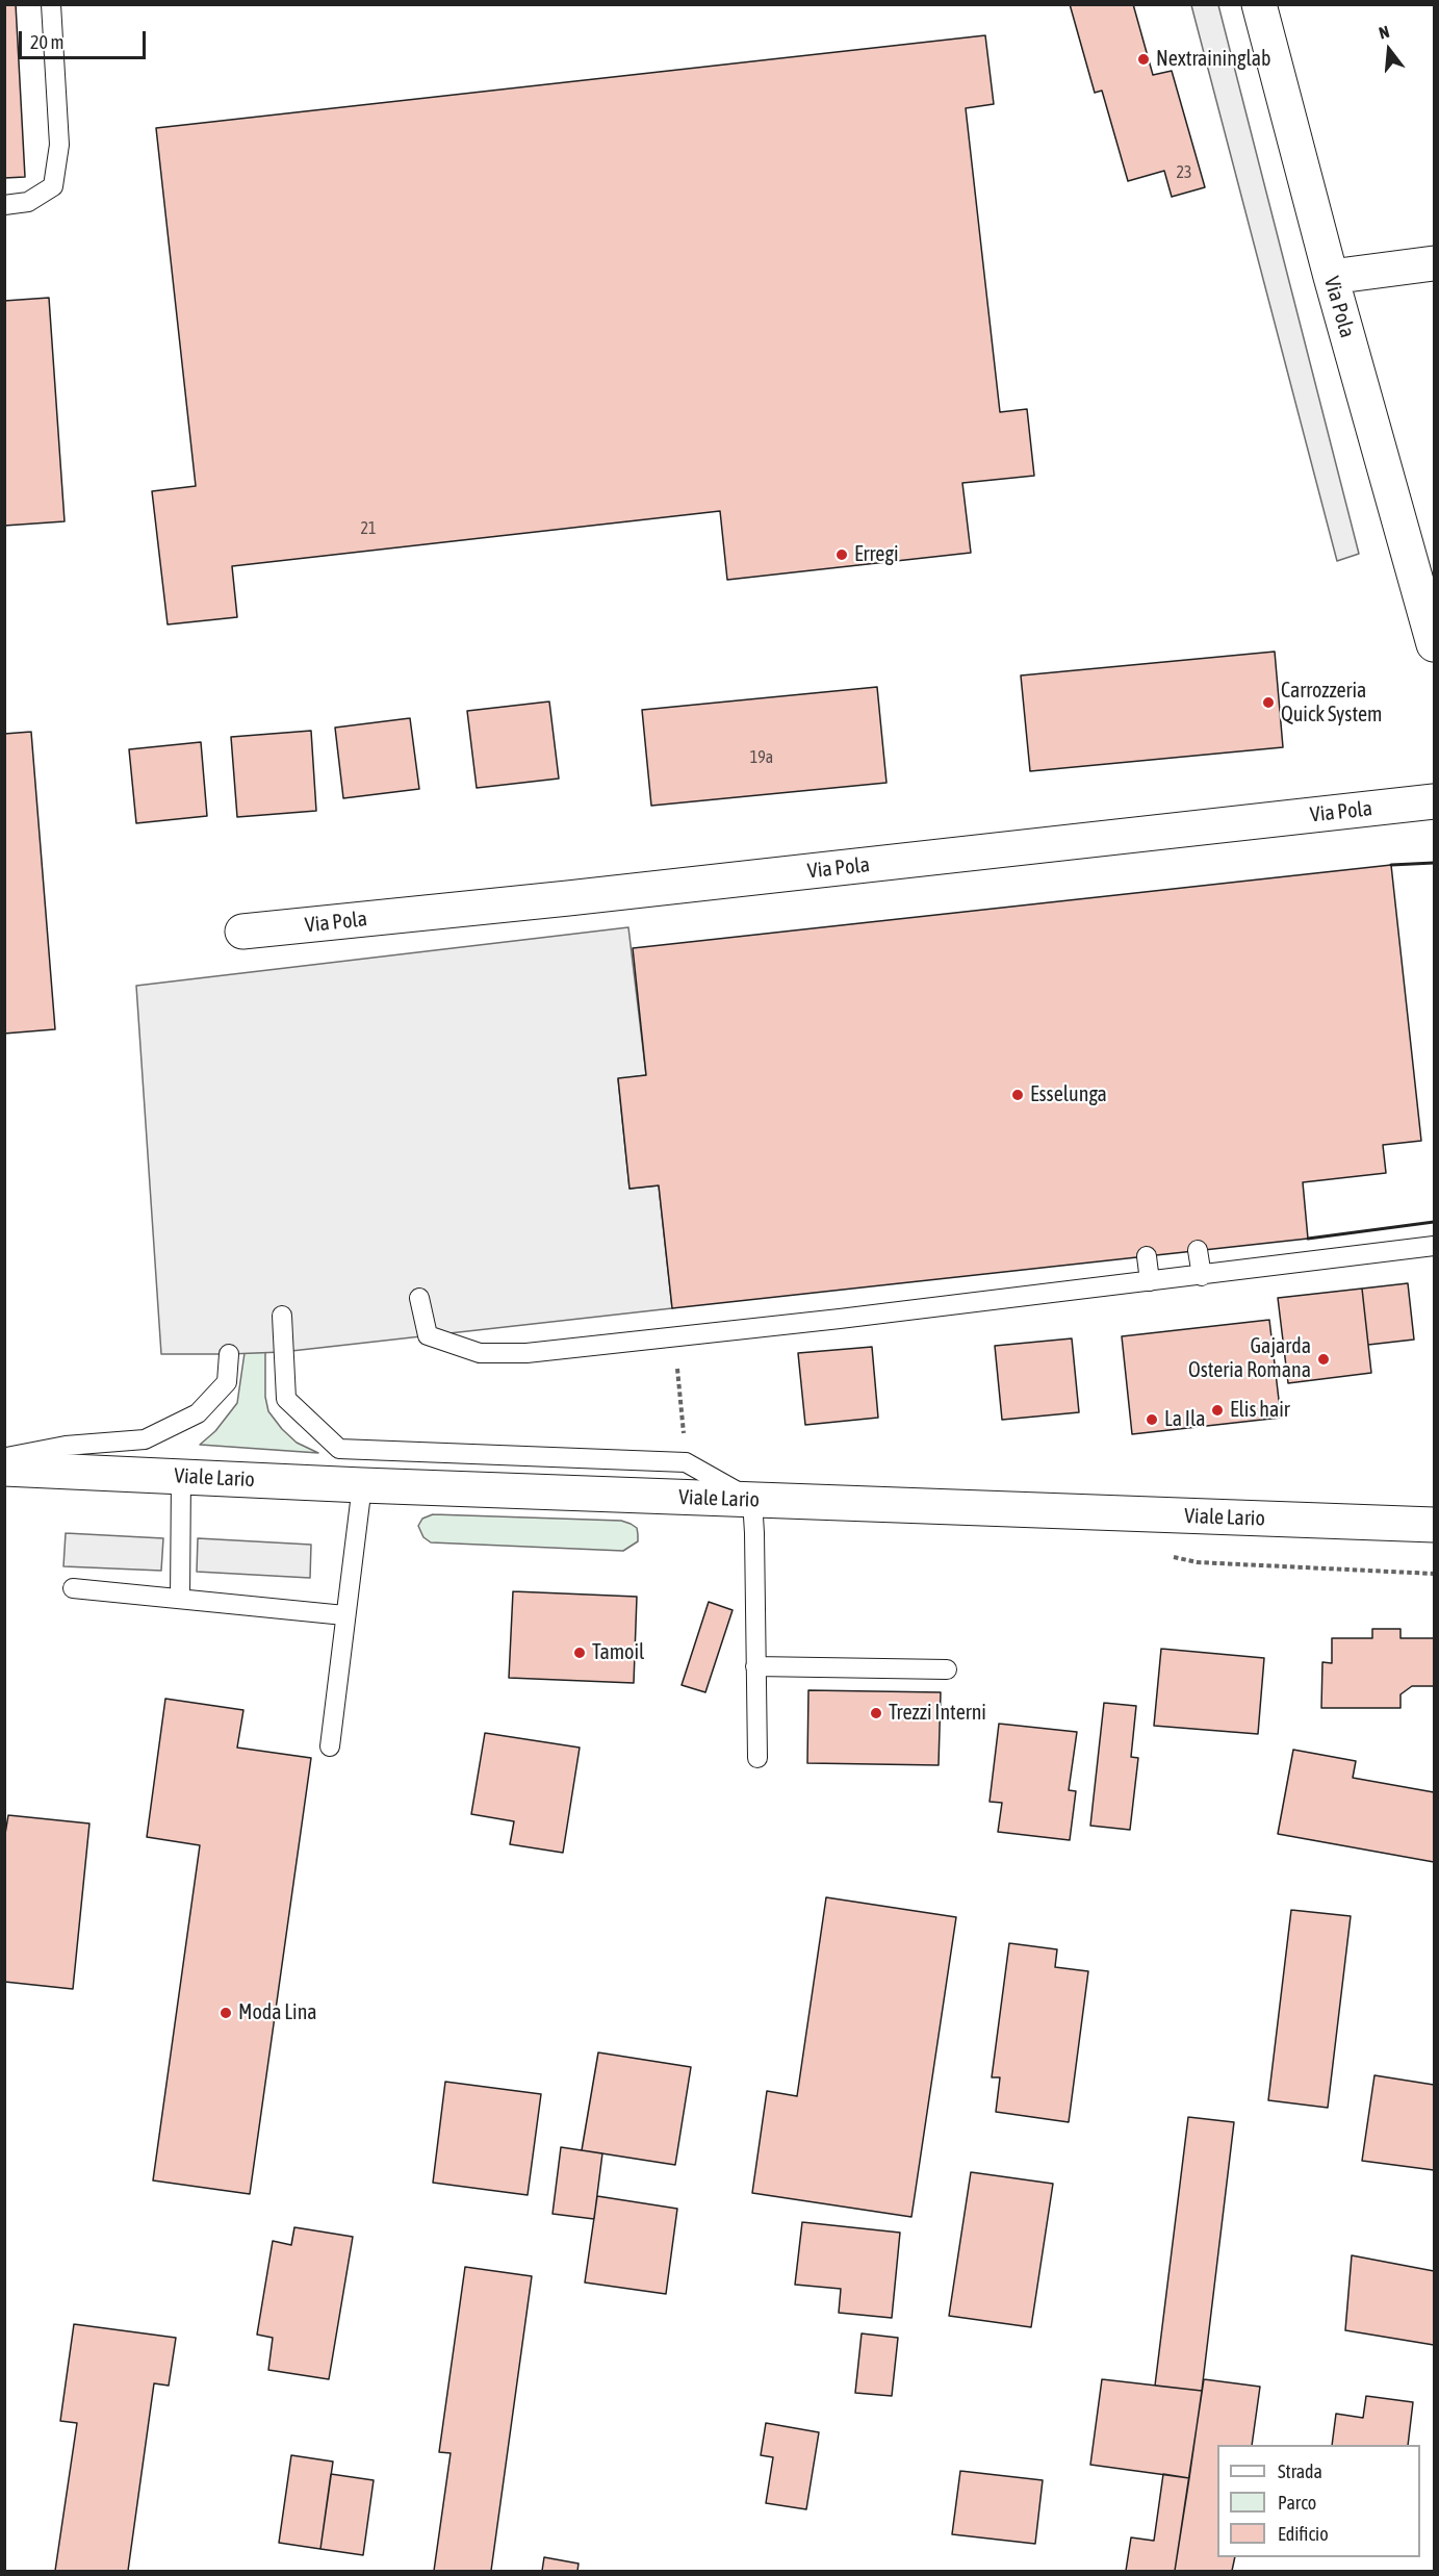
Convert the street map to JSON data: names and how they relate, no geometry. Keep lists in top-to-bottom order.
{
  "streets": {
    "street": ["Via Pola", "Viale Lario"]
  },
  "places": [
    "Nextraininglab",
    "Erregi",
    "Carrozzeria Quick System",
    "Esselunga",
    "Gajarda Osteria Romana",
    "Elis hair",
    "La Ila",
    "Tamoil",
    "Trezzi Interni",
    "Moda Lina"
  ],
  "house_numbers": ["23", "21", "19a"],
  "legend": ["Strada", "Parco", "Edificio"],
  "scale_bar": "20 m",
  "north": "top"
}
